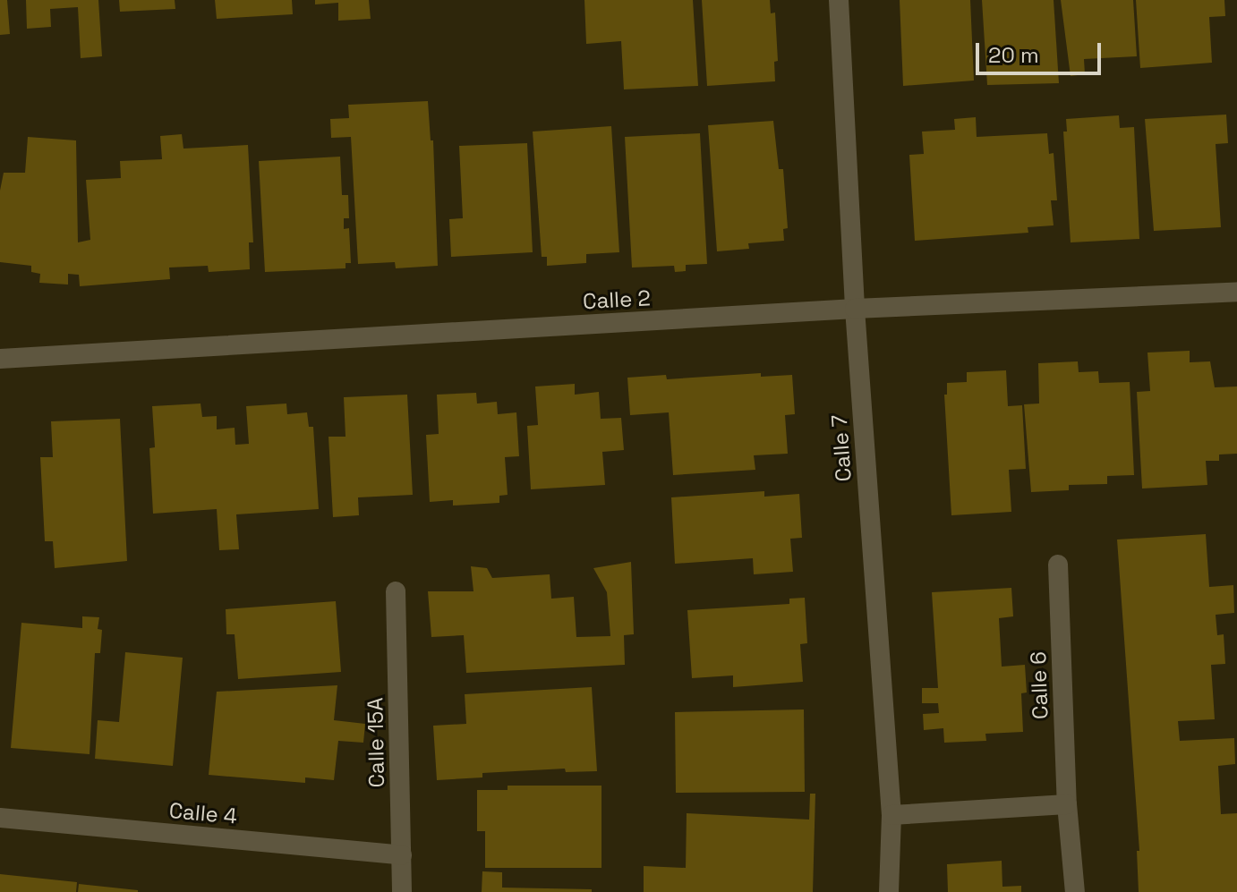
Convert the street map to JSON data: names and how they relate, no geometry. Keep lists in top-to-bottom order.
{
  "streets": {
    "street": [
      "Calle 2",
      "Calle 7",
      "Calle 6",
      "Calle 15A",
      "Calle 4"
    ]
  },
  "crossings": [
    ["Calle 2", "Calle 7"],
    ["Calle 15A", "Calle 4"]
  ],
  "scale_bar": "20 m"
}
